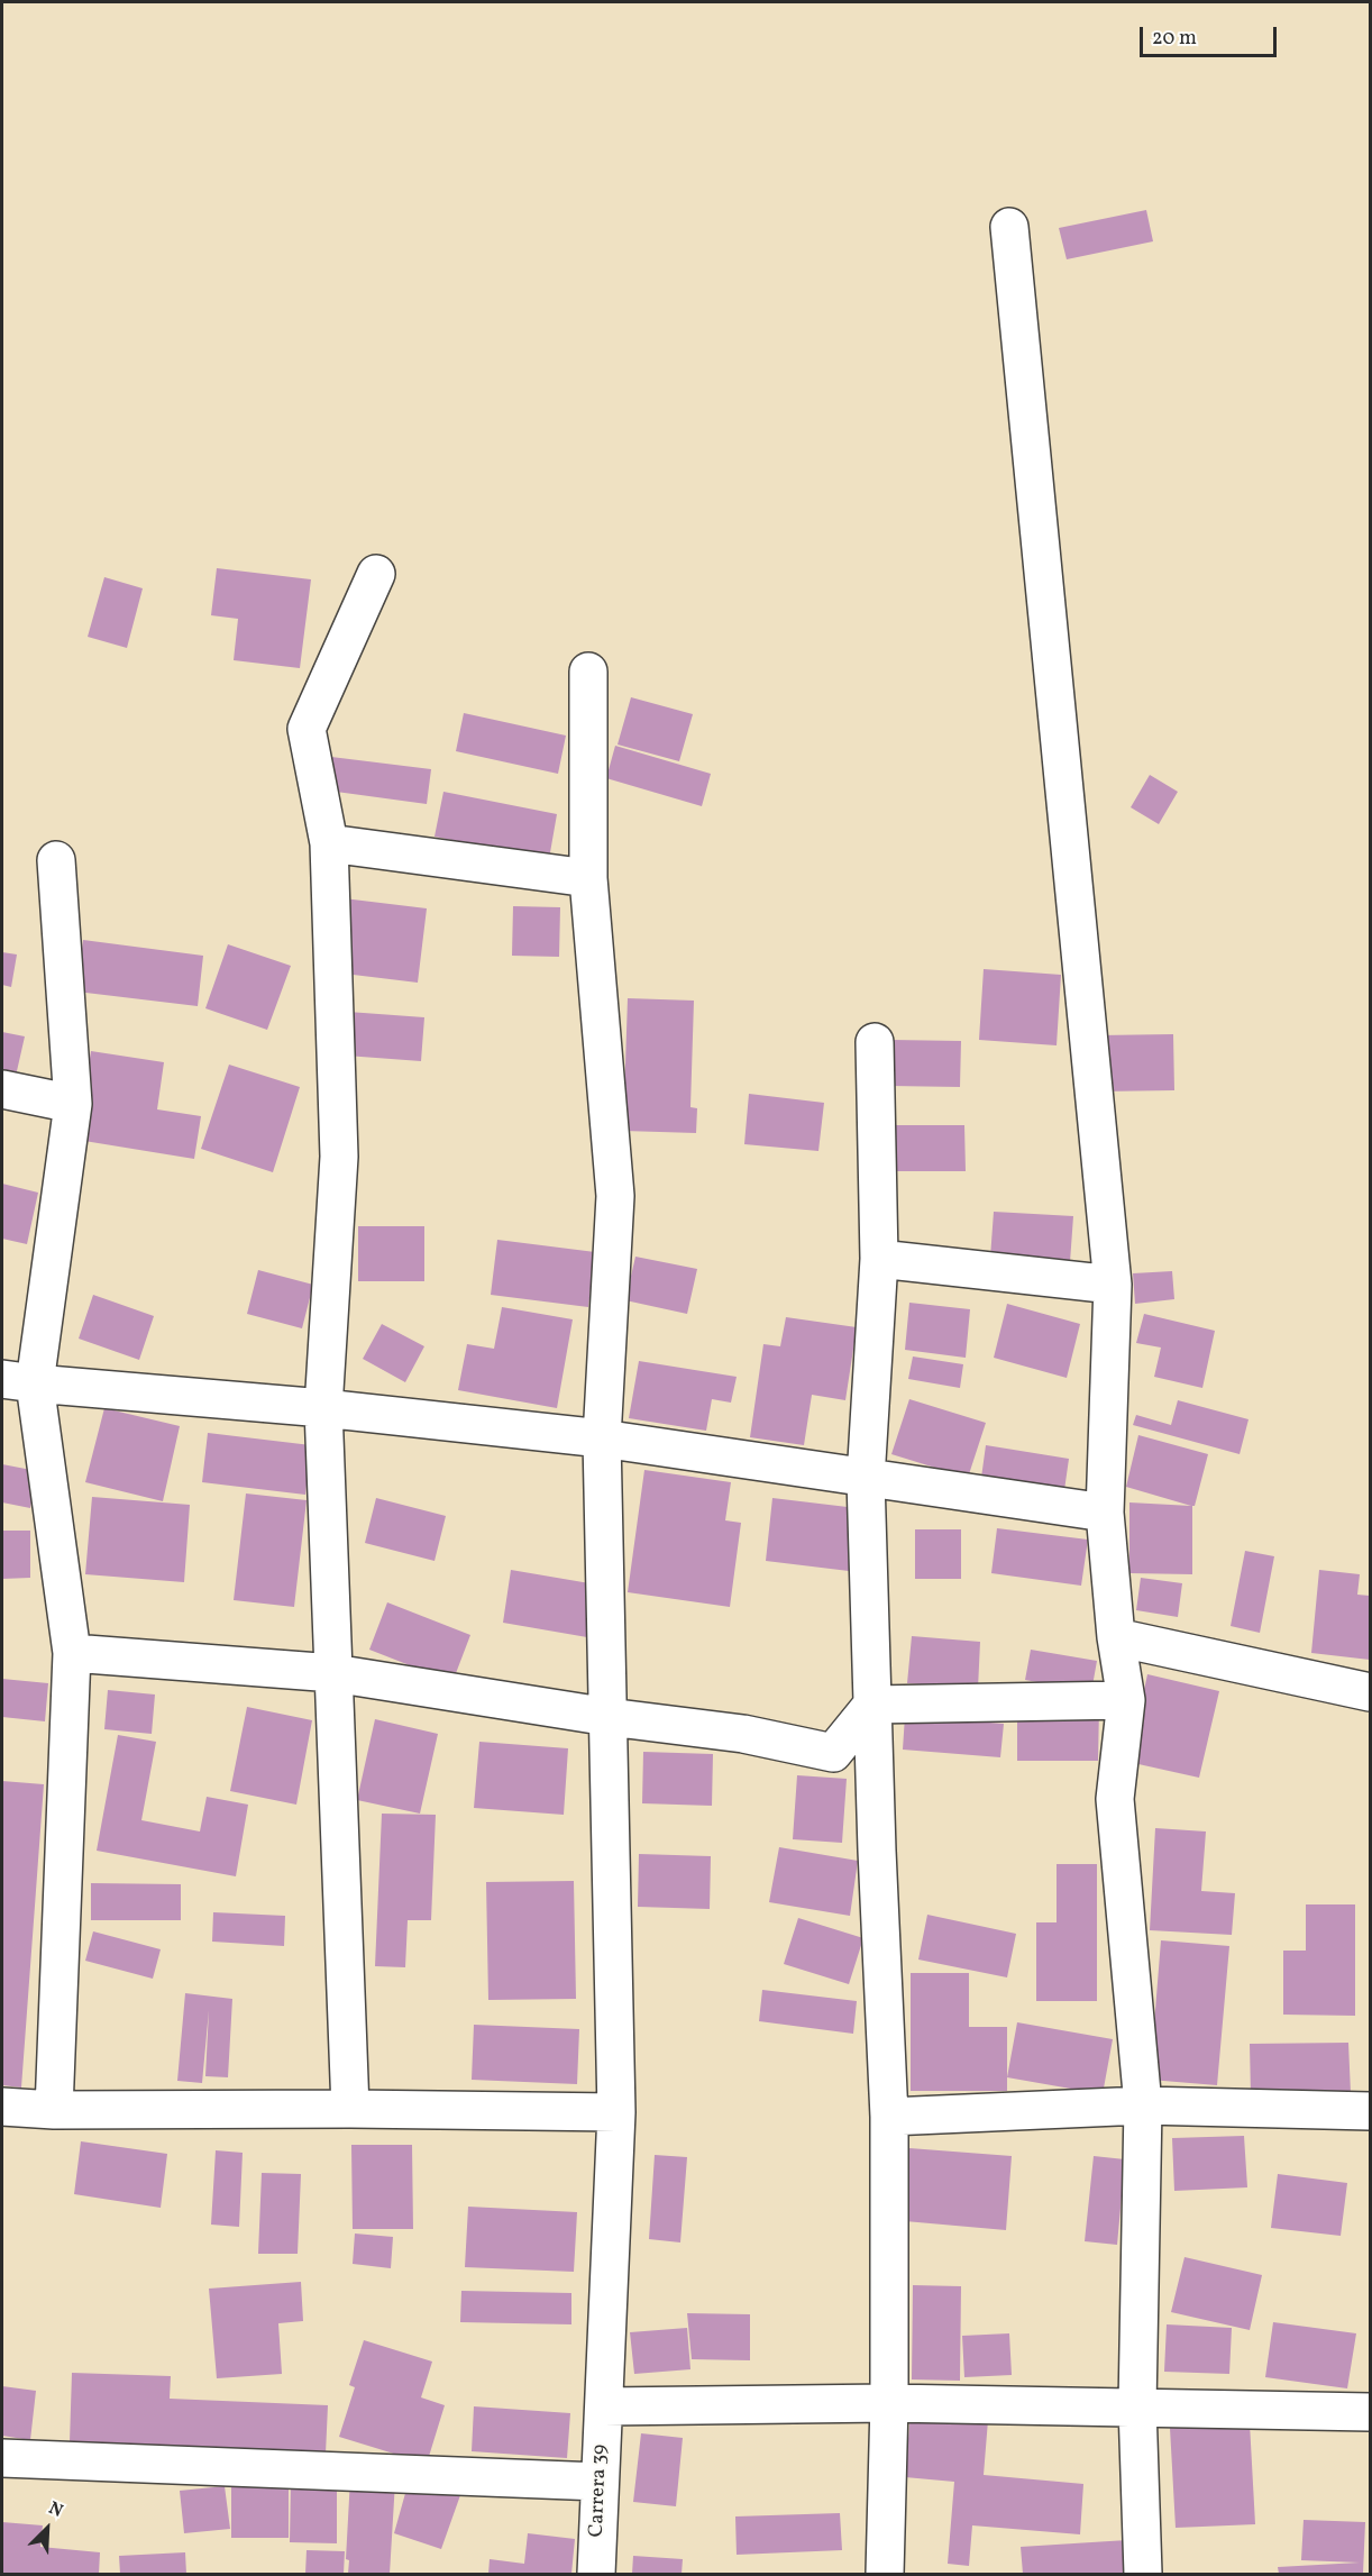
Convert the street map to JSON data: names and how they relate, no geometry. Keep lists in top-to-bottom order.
{
  "streets": {
    "street": ["Carrera 39"]
  },
  "scale_bar": "20 m",
  "north": "top right"
}
